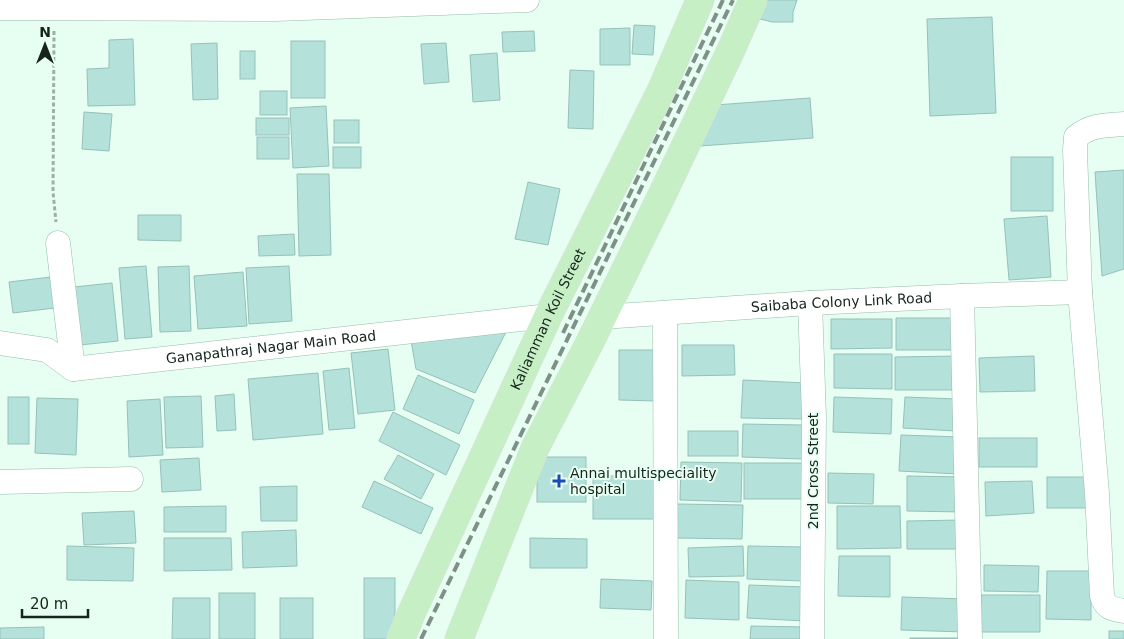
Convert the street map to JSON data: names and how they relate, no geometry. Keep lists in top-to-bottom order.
{
  "streets": {
    "main road": ["Kaliamman Koil Street"],
    "street": ["Saibaba Colony Link Road", "Ganapathraj Nagar Main Road", "2nd Cross Street"]
  },
  "crossings": [
    ["Saibaba Colony Link Road", "2nd Cross Street"],
    ["Kaliamman Koil Street", "Ganapathraj Nagar Main Road"]
  ],
  "places": {
    "health": ["Annai multispeciality hospital"]
  },
  "scale_bar": "20 m",
  "north": "top"
}
